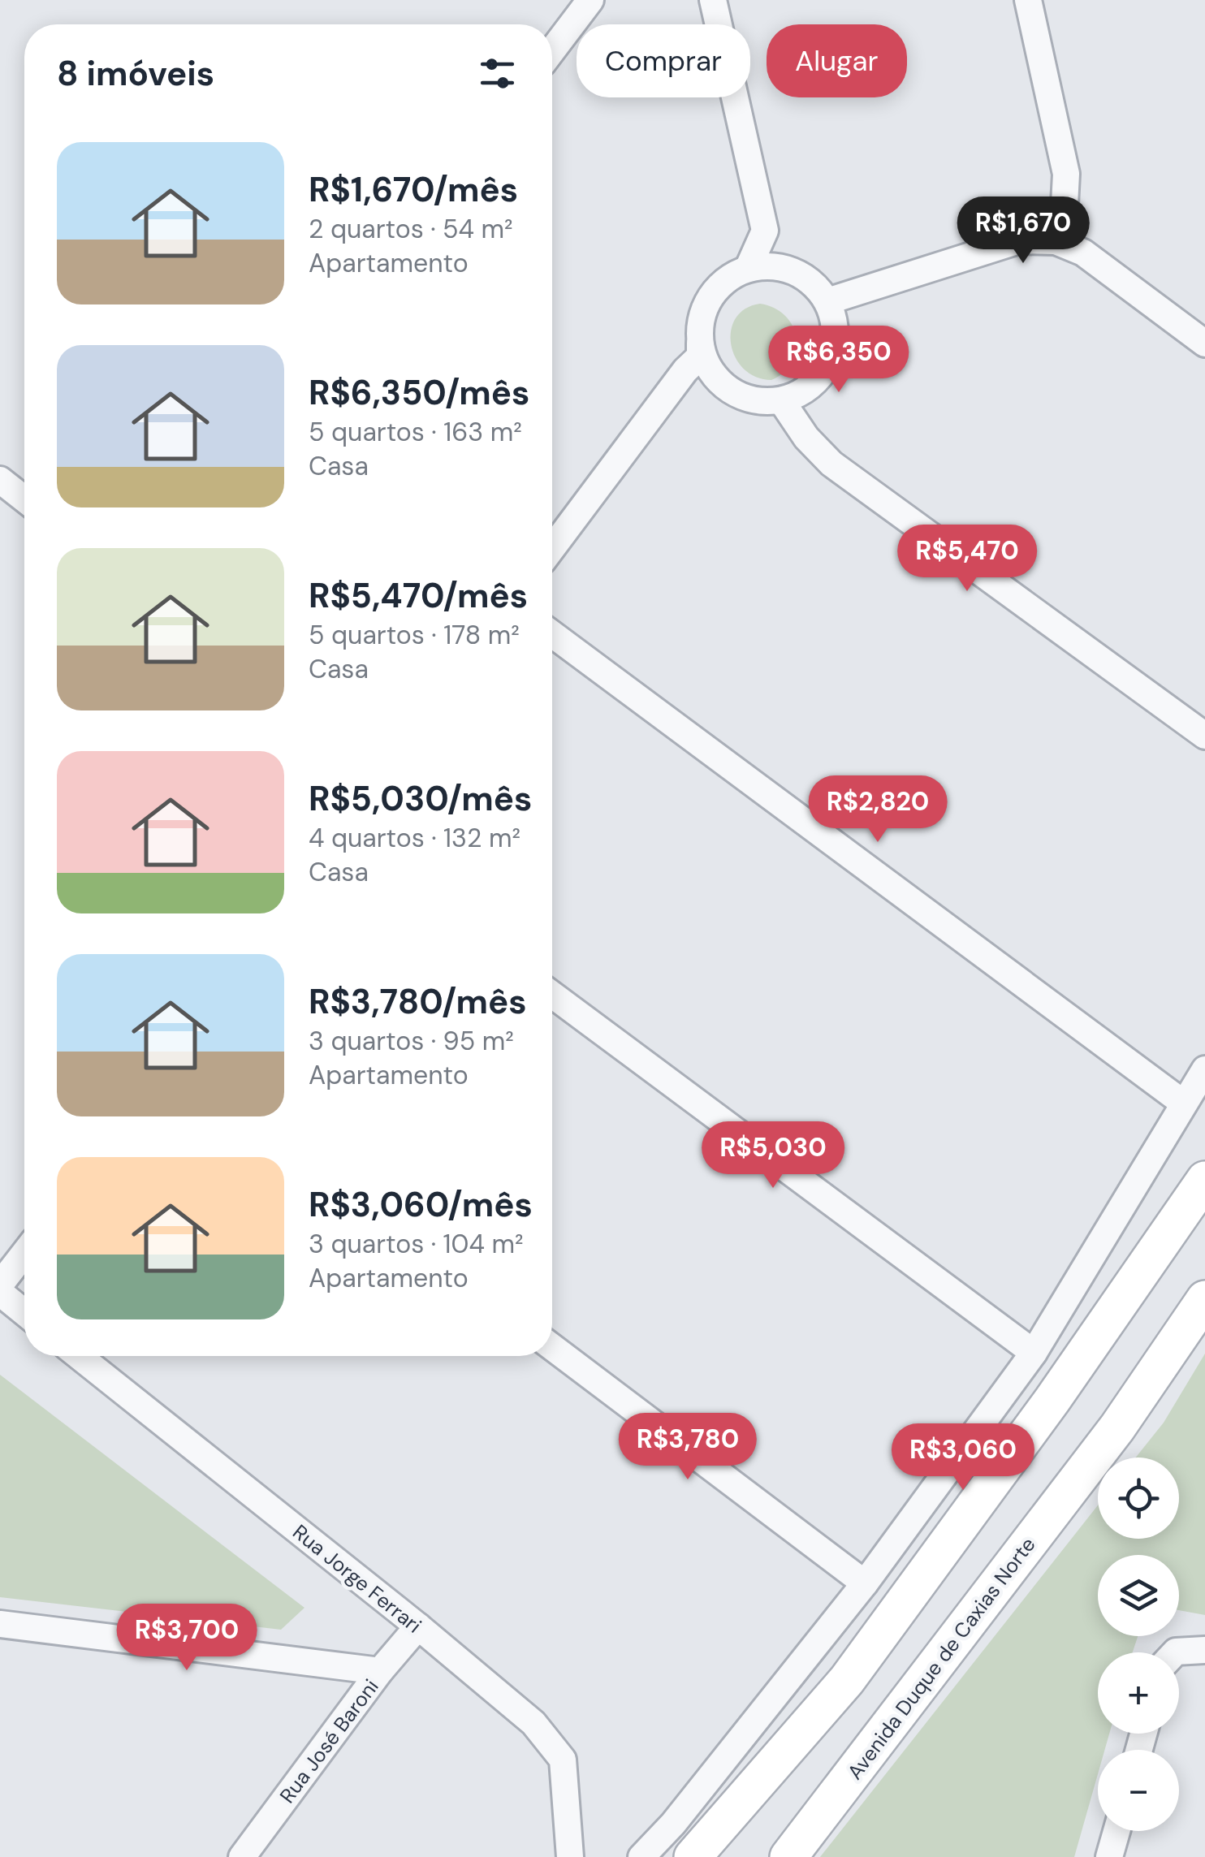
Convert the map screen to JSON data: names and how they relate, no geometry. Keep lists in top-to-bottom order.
{
  "streets": {
    "street": ["Rua Jorge Ferrari", "Avenida Duque de Caxias Norte", "Rua José Baroni"]
  },
  "crossings": [
    ["Rua Jorge Ferrari", "Rua José Baroni"]
  ],
  "page": {
    "chip": ["Comprar", "Alugar"],
    "heading": "8 imóveis",
    "list": [
      {
        "name": "R$1,670/mês",
        "note": "2 quartos · 54 m² · Apartamento"
      },
      {
        "name": "R$6,350/mês",
        "note": "5 quartos · 163 m² · Casa"
      },
      {
        "name": "R$5,470/mês",
        "note": "5 quartos · 178 m² · Casa"
      },
      {
        "name": "R$5,030/mês",
        "note": "4 quartos · 132 m² · Casa"
      },
      {
        "name": "R$3,780/mês",
        "note": "3 quartos · 95 m² · Apartamento"
      },
      {
        "name": "R$3,060/mês",
        "note": "3 quartos · 104 m² · Apartamento"
      }
    ],
    "price": [
      "R$1,670",
      "R$6,350",
      "R$5,470",
      "R$2,820",
      "R$5,030",
      "R$3,780",
      "R$3,060",
      "R$3,700"
    ],
    "map_buttons": ["+", "−"]
  }
}
